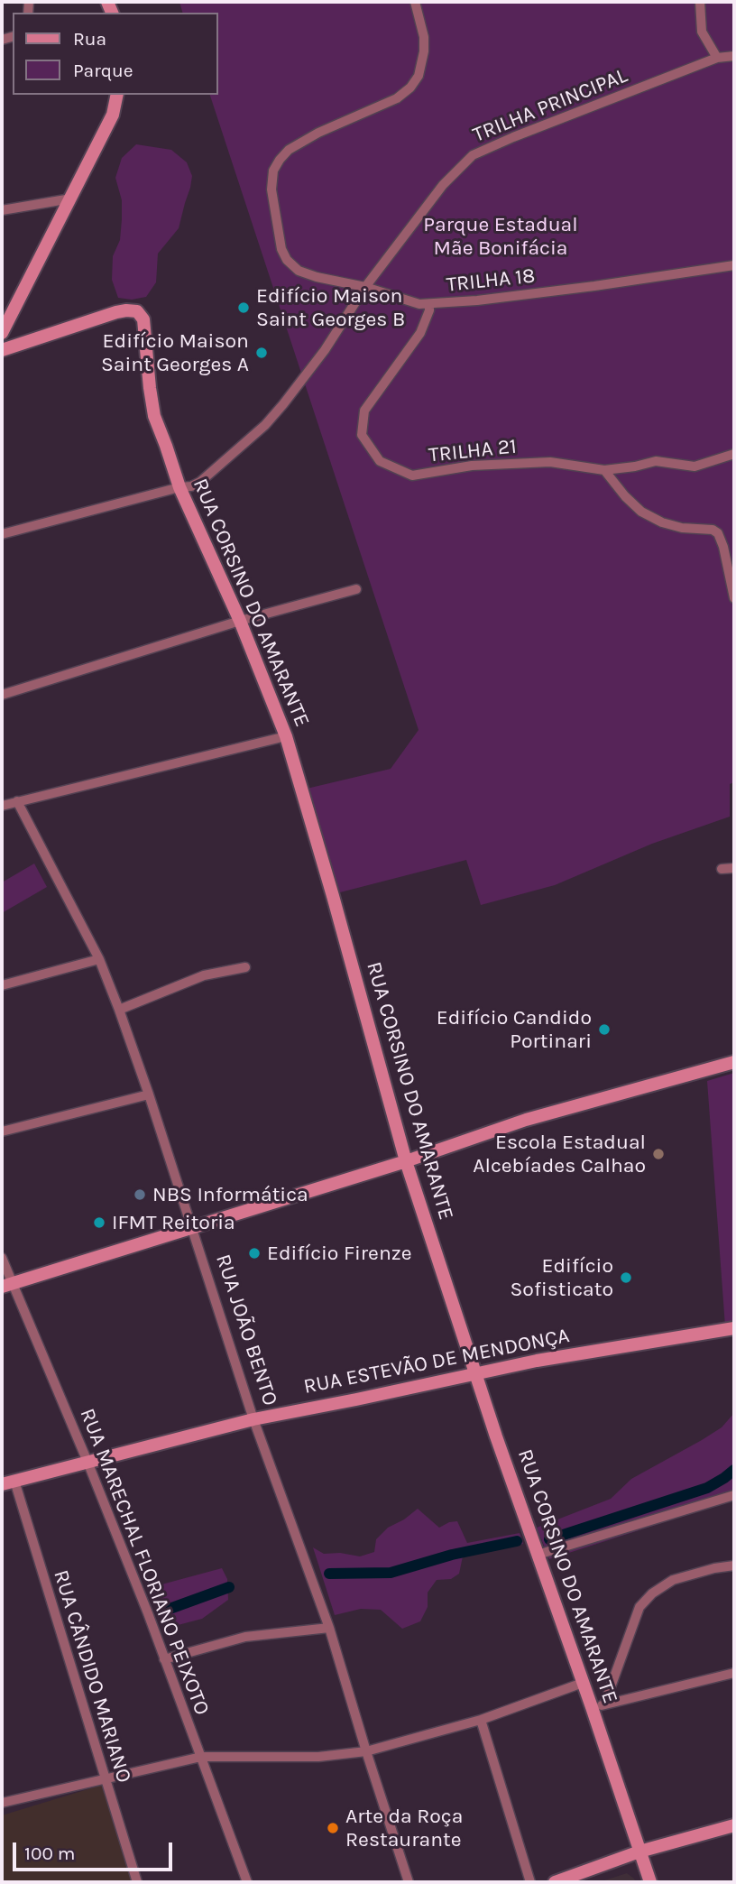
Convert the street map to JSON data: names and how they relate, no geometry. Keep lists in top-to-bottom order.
{
  "streets": {
    "street": [
      "TRILHA PRINCIPAL",
      "TRILHA 18",
      "TRILHA 21",
      "RUA CORSINO DO AMARANTE",
      "RUA JOÃO BENTO",
      "RUA ESTEVÃO DE MENDONÇA",
      "RUA MARECHAL FLORIANO PEIXOTO",
      "RUA CÂNDIDO MARIANO"
    ]
  },
  "crossings": [
    ["TRILHA PRINCIPAL", "TRILHA 18"],
    ["TRILHA PRINCIPAL", "RUA CORSINO DO AMARANTE"],
    ["TRILHA 18", "TRILHA 21"],
    ["RUA CORSINO DO AMARANTE", "RUA ESTEVÃO DE MENDONÇA"],
    ["RUA JOÃO BENTO", "RUA ESTEVÃO DE MENDONÇA"],
    ["RUA ESTEVÃO DE MENDONÇA", "RUA MARECHAL FLORIANO PEIXOTO"],
    ["RUA ESTEVÃO DE MENDONÇA", "RUA CÂNDIDO MARIANO"]
  ],
  "parks": ["Parque Estadual Mãe Bonifácia"],
  "places": [
    "Edifício Maison Saint Georges B",
    "Edifício Maison Saint Georges A",
    "Edifício Candido Portinari",
    "Escola Estadual Alcebíades Calhao",
    "NBS Informática",
    "IFMT Reitoria",
    "Edifício Firenze",
    "Edifício Sofisticato",
    "Arte da Roça Restaurante"
  ],
  "legend": ["Rua", "Parque"],
  "scale_bar": "100 m"
}
